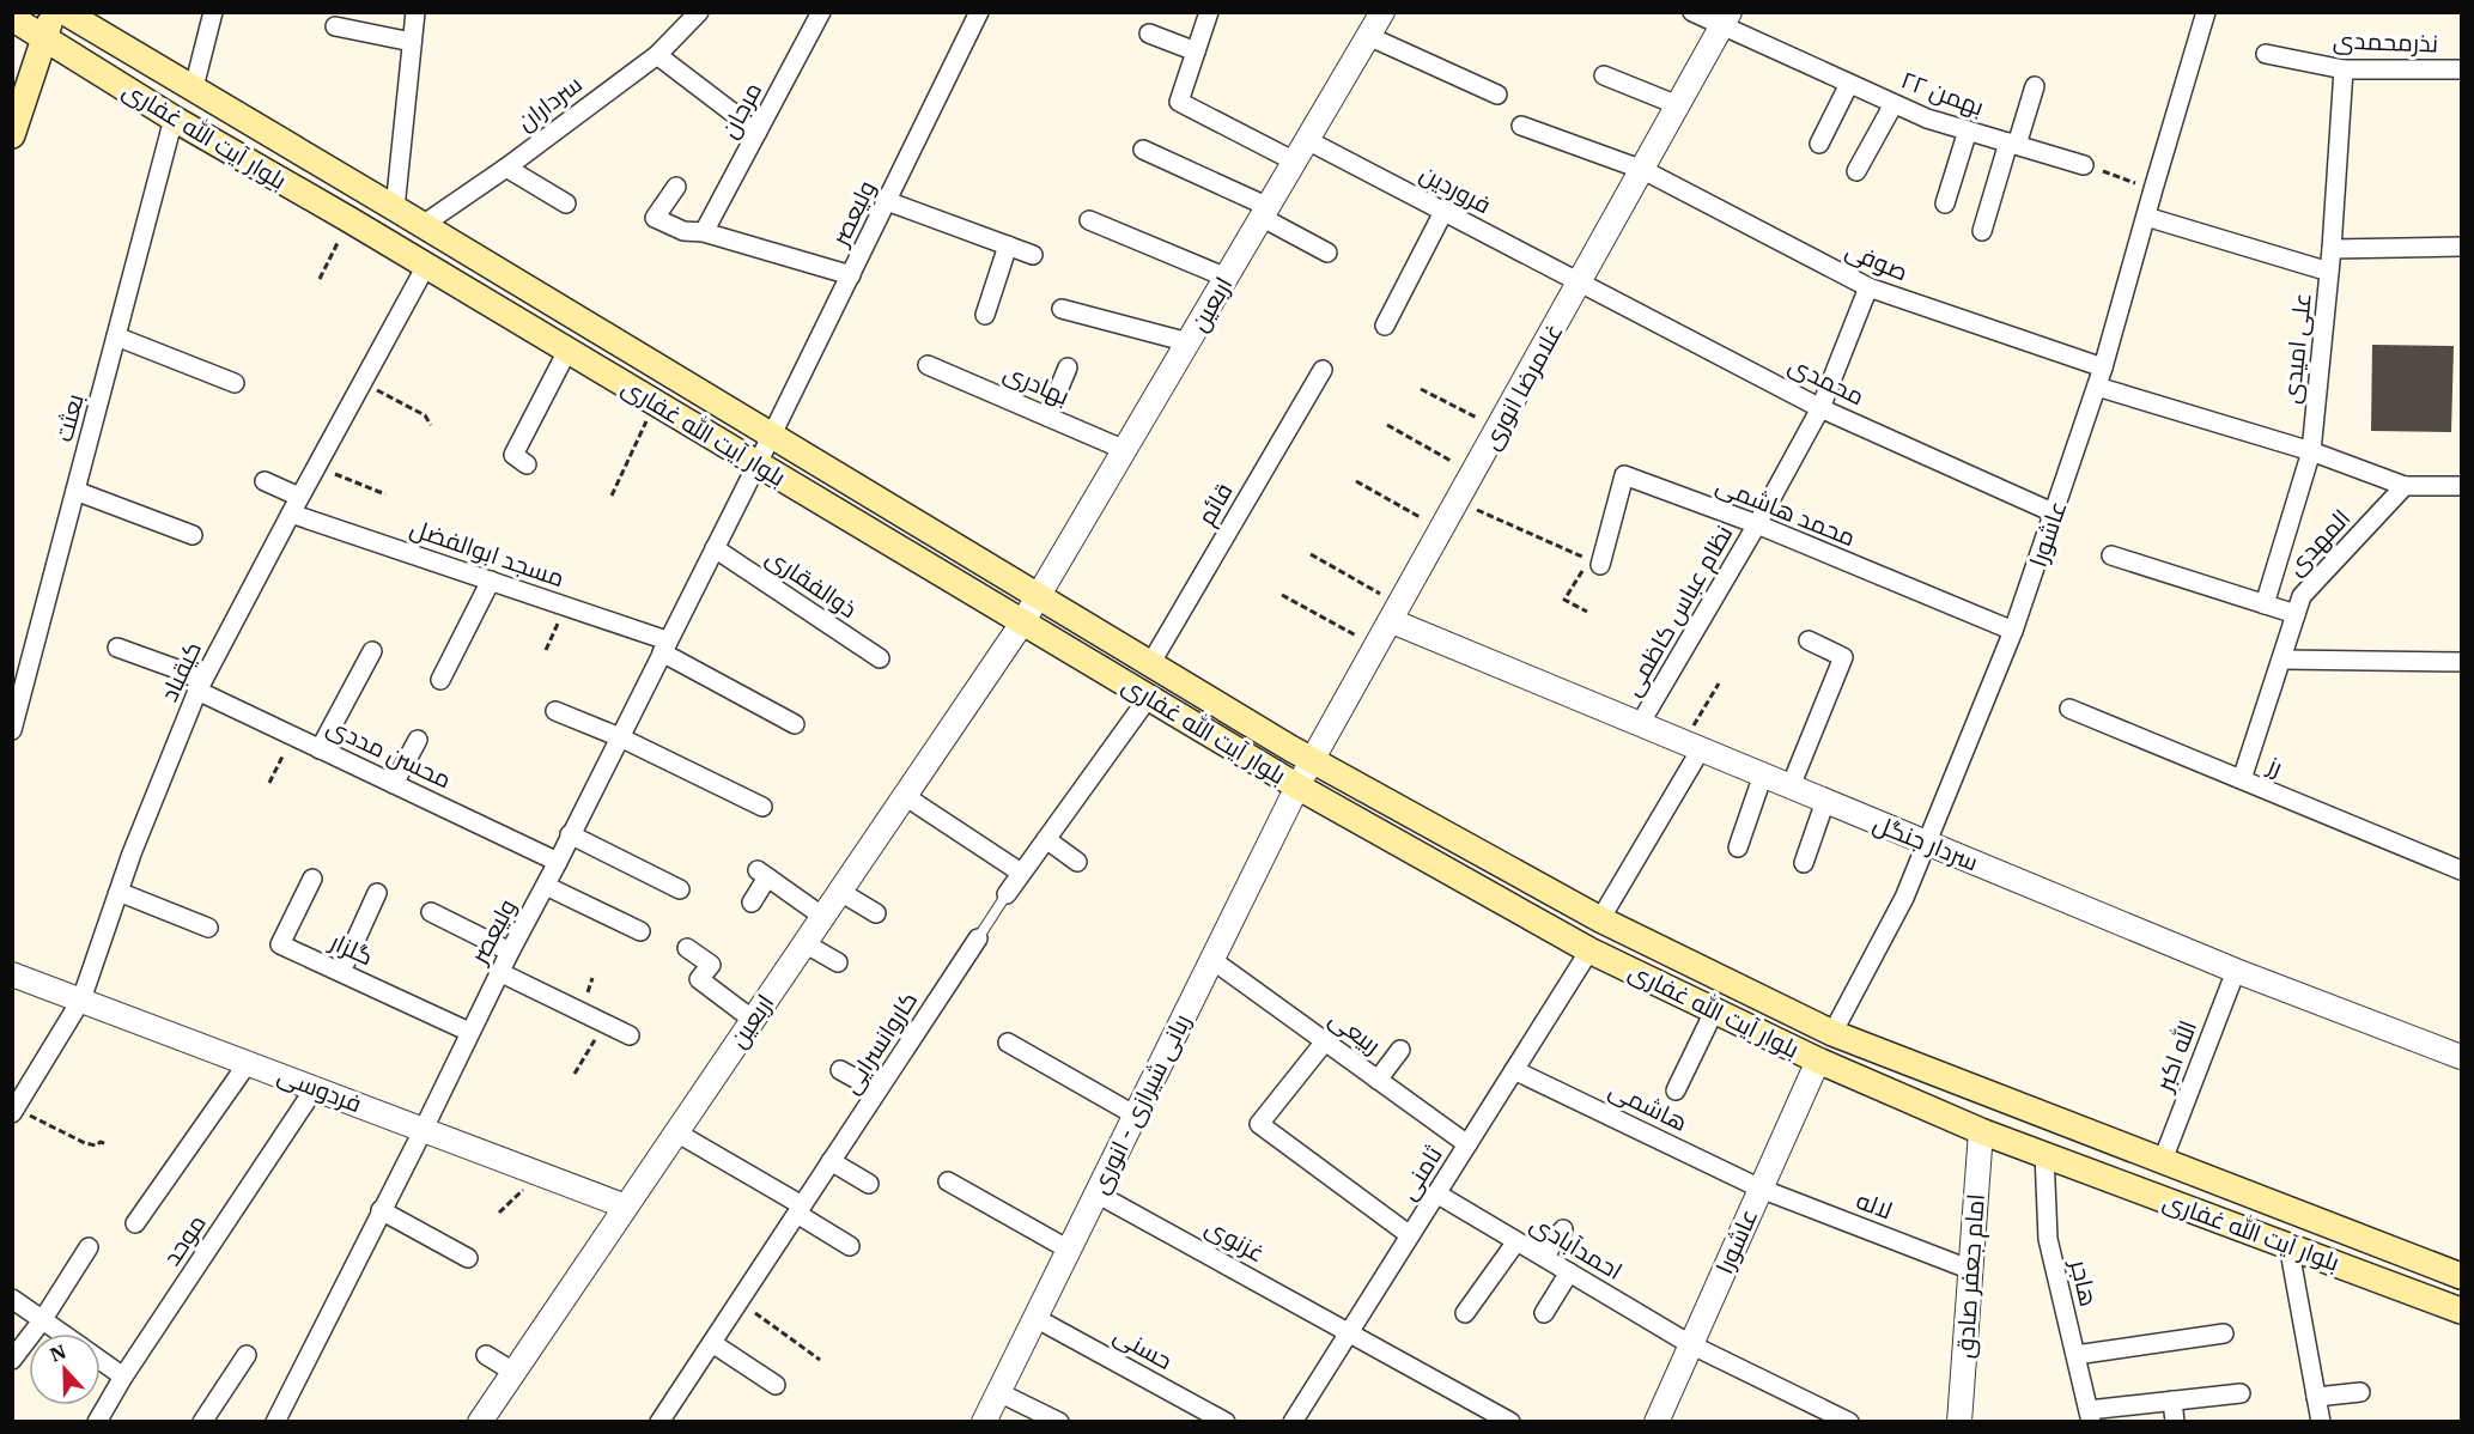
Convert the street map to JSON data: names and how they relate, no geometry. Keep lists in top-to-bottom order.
{
  "streets": {
    "main road": ["بلوار آیت الله غفاری"],
    "street": [
      "نذرمحمدی",
      "۲۲ بهمن",
      "سرداران",
      "مرجان",
      "فروردین",
      "ولیعصر",
      "صوفی",
      "اربعین",
      "علی امیدی",
      "محمدی",
      "بهادری",
      "غلامرضا انوری",
      "بعثت",
      "قائم",
      "محمد هاشمی",
      "عاشورا",
      "المهدی",
      "مسجد ابوالفضل",
      "ذوالفقاری",
      "نظام عباس کاظمی",
      "کیقباد",
      "محسن مددی",
      "رز",
      "سردار جنگل",
      "گلزار",
      "ربیعی",
      "کاروانسرایی",
      "الله اکبر",
      "فردوسی",
      "ربانی شیرازی - انوری",
      "هاشمی",
      "ثامنی",
      "لاله",
      "موحد",
      "غزنوی",
      "احمدآبادی",
      "امام جعفر صادق",
      "هاجر",
      "حسنی"
    ]
  },
  "crossings": [
    ["نذرمحمدی", "علی امیدی"],
    ["۲۲ بهمن", "غلامرضا انوری"],
    ["سرداران", "بلوار آیت الله غفاری"],
    ["بلوار آیت الله غفاری", "ولیعصر"],
    ["بلوار آیت الله غفاری", "اربعین"],
    ["بلوار آیت الله غفاری", "غلامرضا انوری"],
    ["بلوار آیت الله غفاری", "بعثت"],
    ["بلوار آیت الله غفاری", "قائم"],
    ["بلوار آیت الله غفاری", "عاشورا"],
    ["بلوار آیت الله غفاری", "کیقباد"],
    ["بلوار آیت الله غفاری", "کاروانسرایی"],
    ["بلوار آیت الله غفاری", "الله اکبر"],
    ["بلوار آیت الله غفاری", "ربانی شیرازی - انوری"],
    ["بلوار آیت الله غفاری", "ثامنی"],
    ["بلوار آیت الله غفاری", "امام جعفر صادق"],
    ["بلوار آیت الله غفاری", "هاجر"],
    ["فروردین", "اربعین"],
    ["فروردین", "محمدی"],
    ["فروردین", "غلامرضا انوری"],
    ["ولیعصر", "مسجد ابوالفضل"],
    ["ولیعصر", "ذوالفقاری"],
    ["ولیعصر", "محسن مددی"],
    ["ولیعصر", "گلزار"],
    ["ولیعصر", "فردوسی"],
    ["صوفی", "غلامرضا انوری"],
    ["صوفی", "عاشورا"],
    ["صوفی", "نظام عباس کاظمی"],
    ["اربعین", "بهادری"],
    ["اربعین", "فردوسی"],
    ["محمدی", "غلامرضا انوری"],
    ["محمدی", "عاشورا"],
    ["محمدی", "نظام عباس کاظمی"],
    ["غلامرضا انوری", "سردار جنگل"],
    ["غلامرضا انوری", "ربانی شیرازی - انوری"],
    ["محمد هاشمی", "عاشورا"],
    ["محمد هاشمی", "نظام عباس کاظمی"],
    ["عاشورا", "سردار جنگل"],
    ["عاشورا", "هاشمی"],
    ["عاشورا", "لاله"],
    ["عاشورا", "احمدآبادی"],
    ["المهدی", "رز"],
    ["مسجد ابوالفضل", "کیقباد"],
    ["نظام عباس کاظمی", "سردار جنگل"],
    ["کیقباد", "محسن مددی"],
    ["کیقباد", "فردوسی"],
    ["سردار جنگل", "الله اکبر"],
    ["ربیعی", "ربانی شیرازی - انوری"],
    ["ربیعی", "ثامنی"],
    ["فردوسی", "موحد"],
    ["ربانی شیرازی - انوری", "غزنوی"],
    ["ربانی شیرازی - انوری", "حسنی"],
    ["هاشمی", "ثامنی"],
    ["هاشمی", "لاله"],
    ["ثامنی", "غزنوی"],
    ["ثامنی", "احمدآبادی"],
    ["لاله", "امام جعفر صادق"]
  ],
  "north": "top"
}
